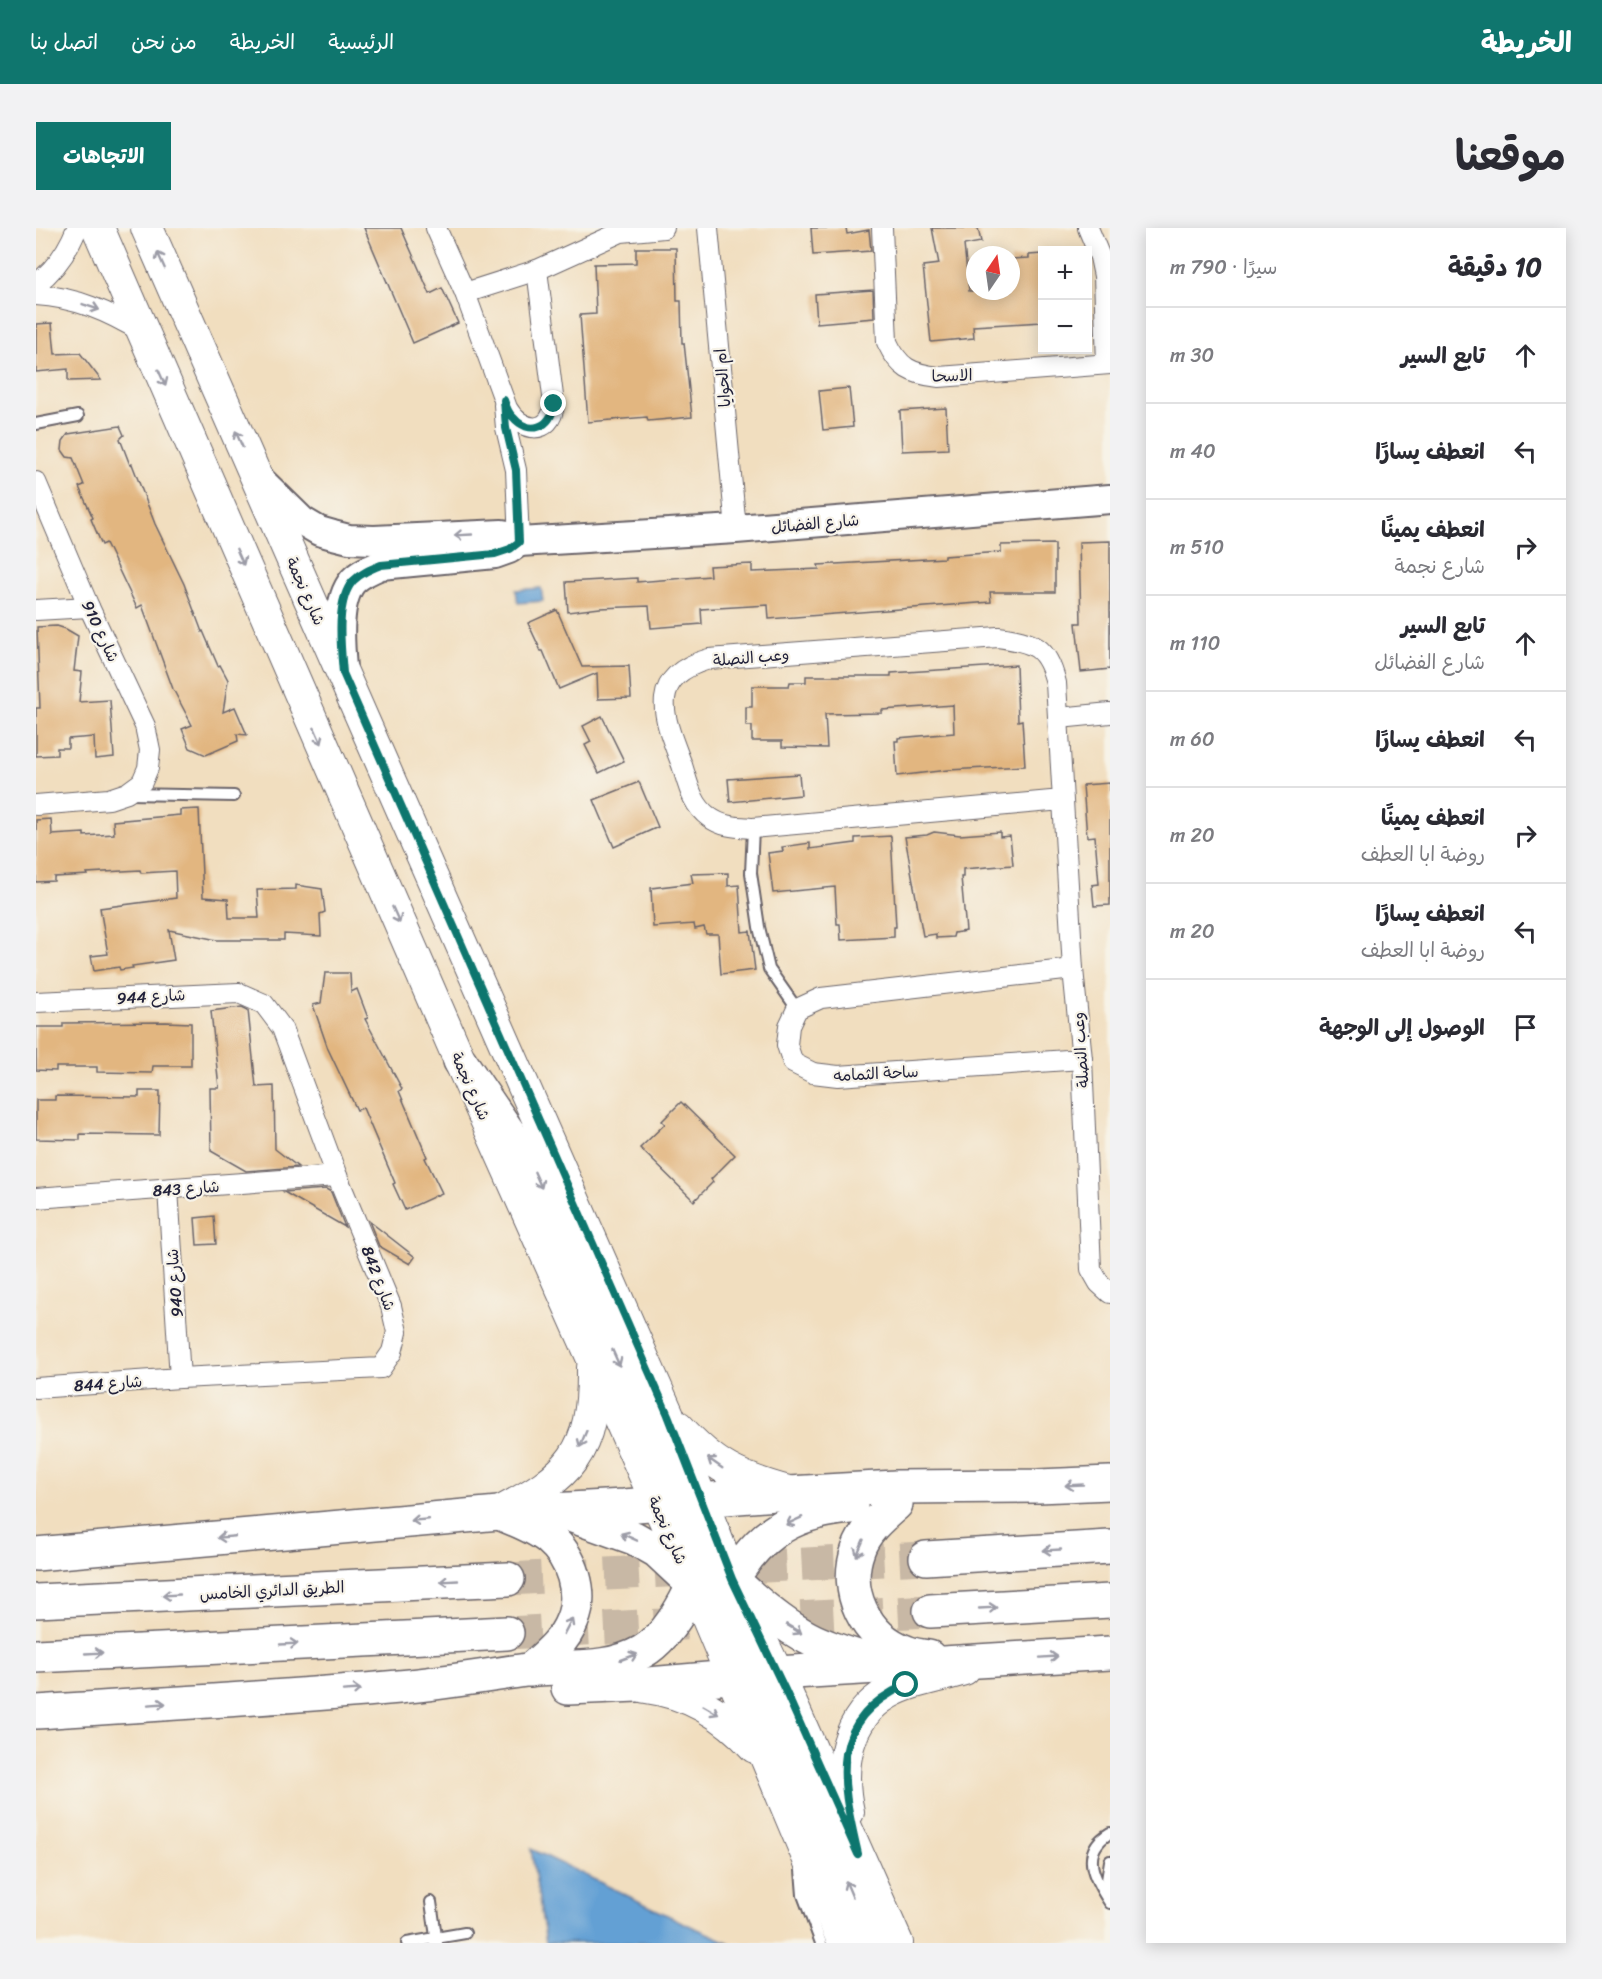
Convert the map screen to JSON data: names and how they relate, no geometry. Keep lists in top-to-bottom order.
{
  "streets": {
    "highway": ["الطريق الدائري الخامس"],
    "main road": ["شارع نجمة"],
    "street": [
      "الاسحا",
      "ام الحوايا",
      "شارع الفضائل",
      "شارع 910",
      "وعب النصلة",
      "شارع 944",
      "ساحة الثمامه",
      "شارع 843",
      "شارع 842",
      "شارع 940",
      "شارع 844"
    ]
  },
  "crossings": [
    ["ام الحوايا", "شارع الفضائل"],
    ["شارع الفضائل", "شارع نجمة"],
    ["وعب النصلة", "ساحة الثمامه"],
    ["شارع 944", "شارع 842"],
    ["شارع 843", "شارع 842"],
    ["شارع 843", "شارع 940"],
    ["شارع 842", "شارع 940"],
    ["شارع 842", "شارع 844"],
    ["شارع 940", "شارع 844"]
  ],
  "north": "top",
  "page": {
    "header": "الخريطة",
    "nav": [
      "الرئيسية",
      "الخريطة",
      "من نحن",
      "اتصل بنا"
    ],
    "title": "موقعنا",
    "buttons": "الاتجاهات",
    "heading": ["10 دقيقة", "سيرًا · 790 m"],
    "map_buttons": ["+", "−"],
    "list": [
      ["تابع السير", "30 m"],
      ["انعطف يسارًا", "40 m"],
      ["انعطف يمينًا", "شارع نجمة", "510 m"],
      ["تابع السير", "شارع الفضائل", "110 m"],
      ["انعطف يسارًا", "60 m"],
      ["انعطف يمينًا", "روضة ابا العطف", "20 m"],
      ["انعطف يسارًا", "روضة ابا العطف", "20 m"],
      "الوصول إلى الوجهة"
    ]
  }
}
